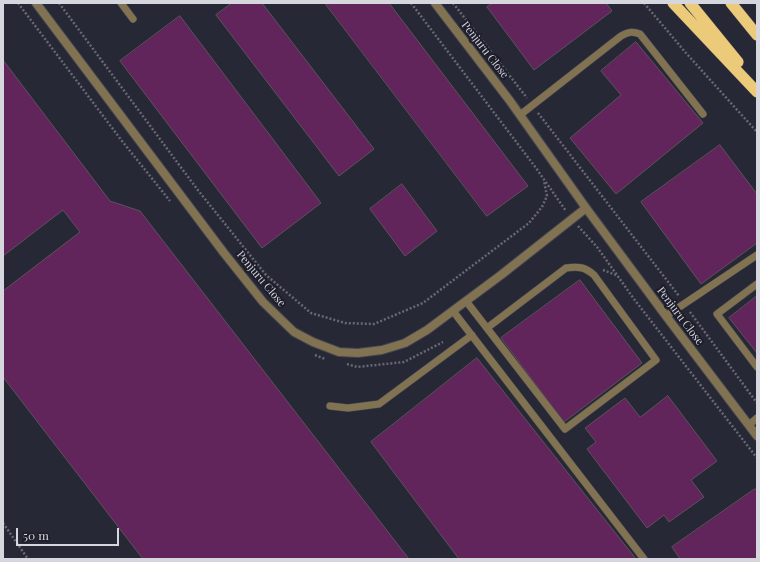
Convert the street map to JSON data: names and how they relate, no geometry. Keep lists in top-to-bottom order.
{
  "streets": {
    "street": ["Penjuru Close"]
  },
  "scale_bar": "50 m"
}
